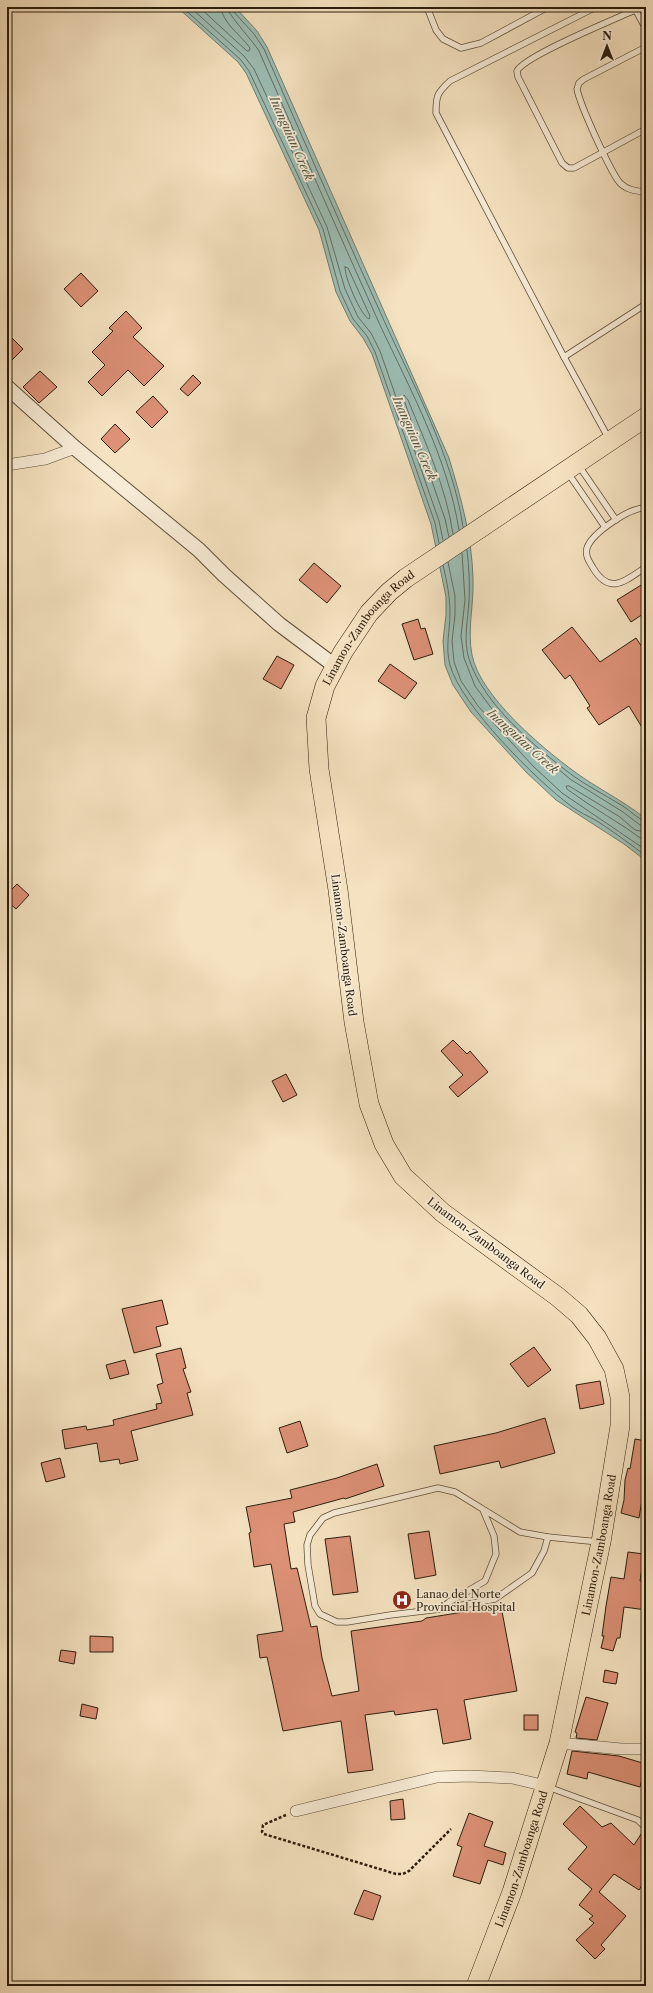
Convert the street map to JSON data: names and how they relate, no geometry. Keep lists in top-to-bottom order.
{
  "streets": {
    "highway": ["Linamon-Zamboanga Road"]
  },
  "water": ["Inanguian Creek"],
  "places": {
    "hospital": ["Lanao del Norte Provincial Hospital"]
  },
  "north": "top"
}
